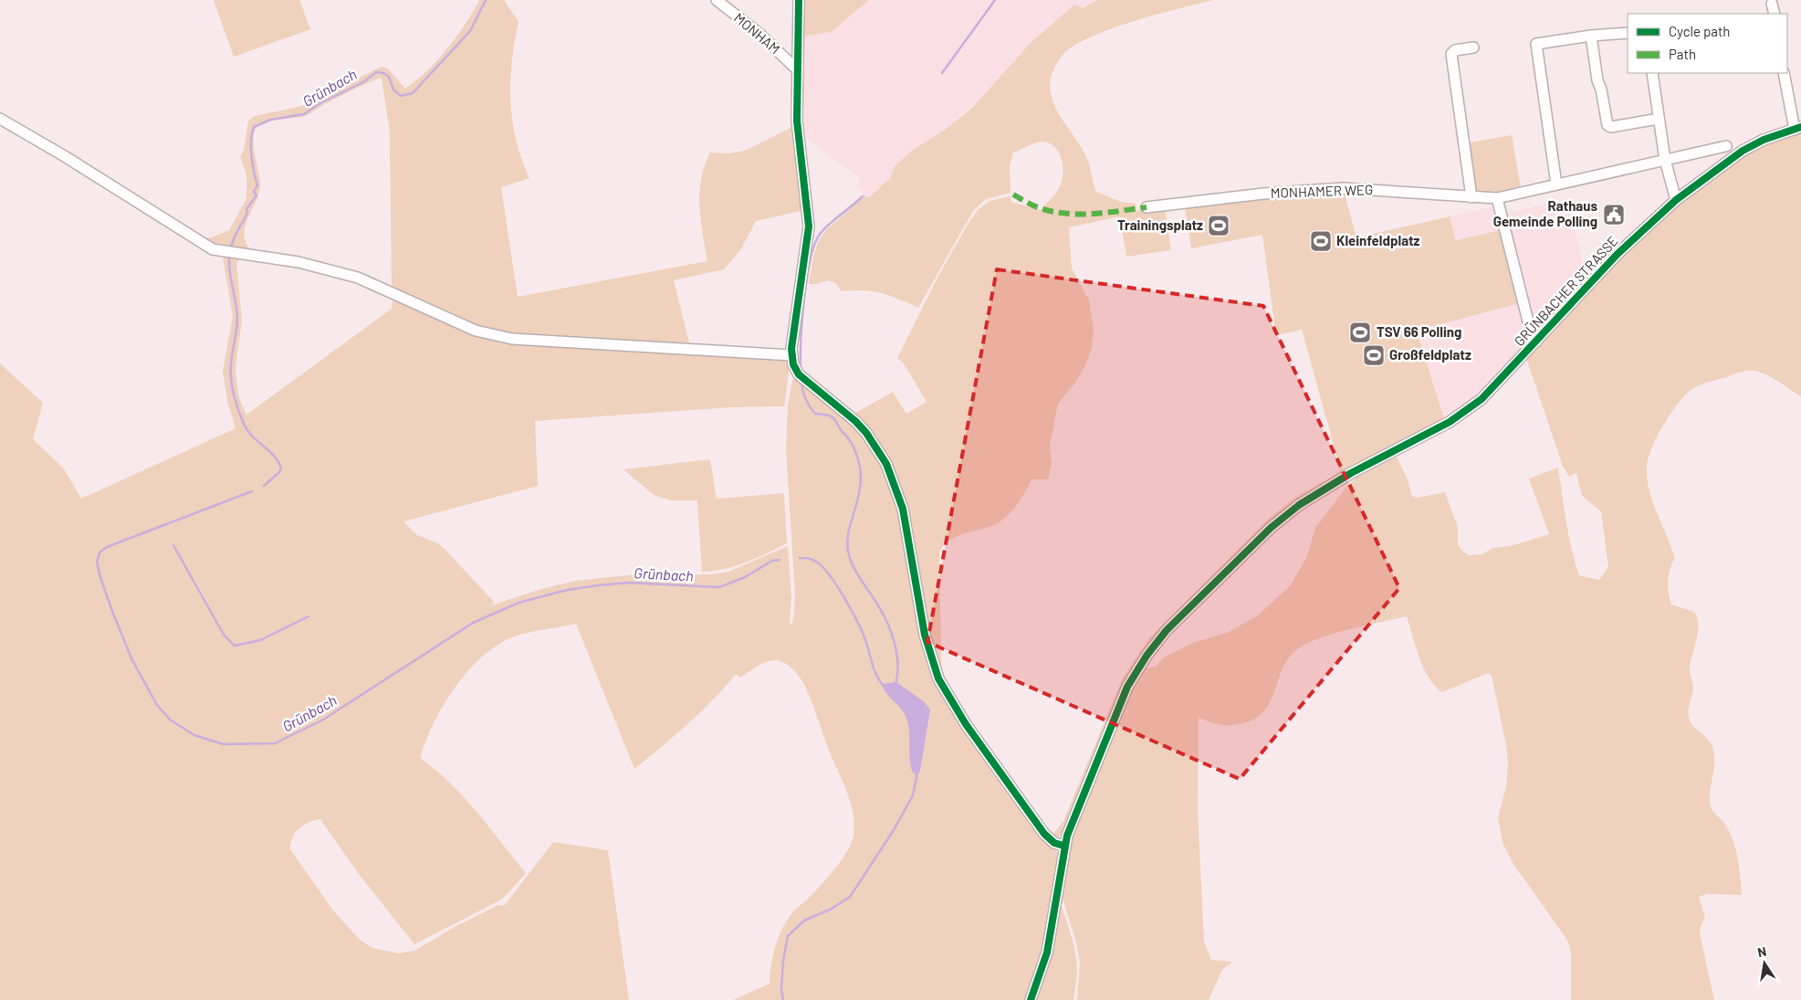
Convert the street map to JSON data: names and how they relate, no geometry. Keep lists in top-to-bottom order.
{
  "streets": {
    "street": ["MONHAM", "MONHAMER WEG", "GRÜNBACHER STRASSE"]
  },
  "water": ["Grünbach"],
  "places": {
    "public building": ["Rathaus Gemeinde Polling"],
    "sports": [
      "Trainingsplatz",
      "Kleinfeldplatz",
      "TSV 66 Polling",
      "Großfeldplatz"
    ]
  },
  "legend": ["Cycle path", "Path"],
  "north": "top"
}
